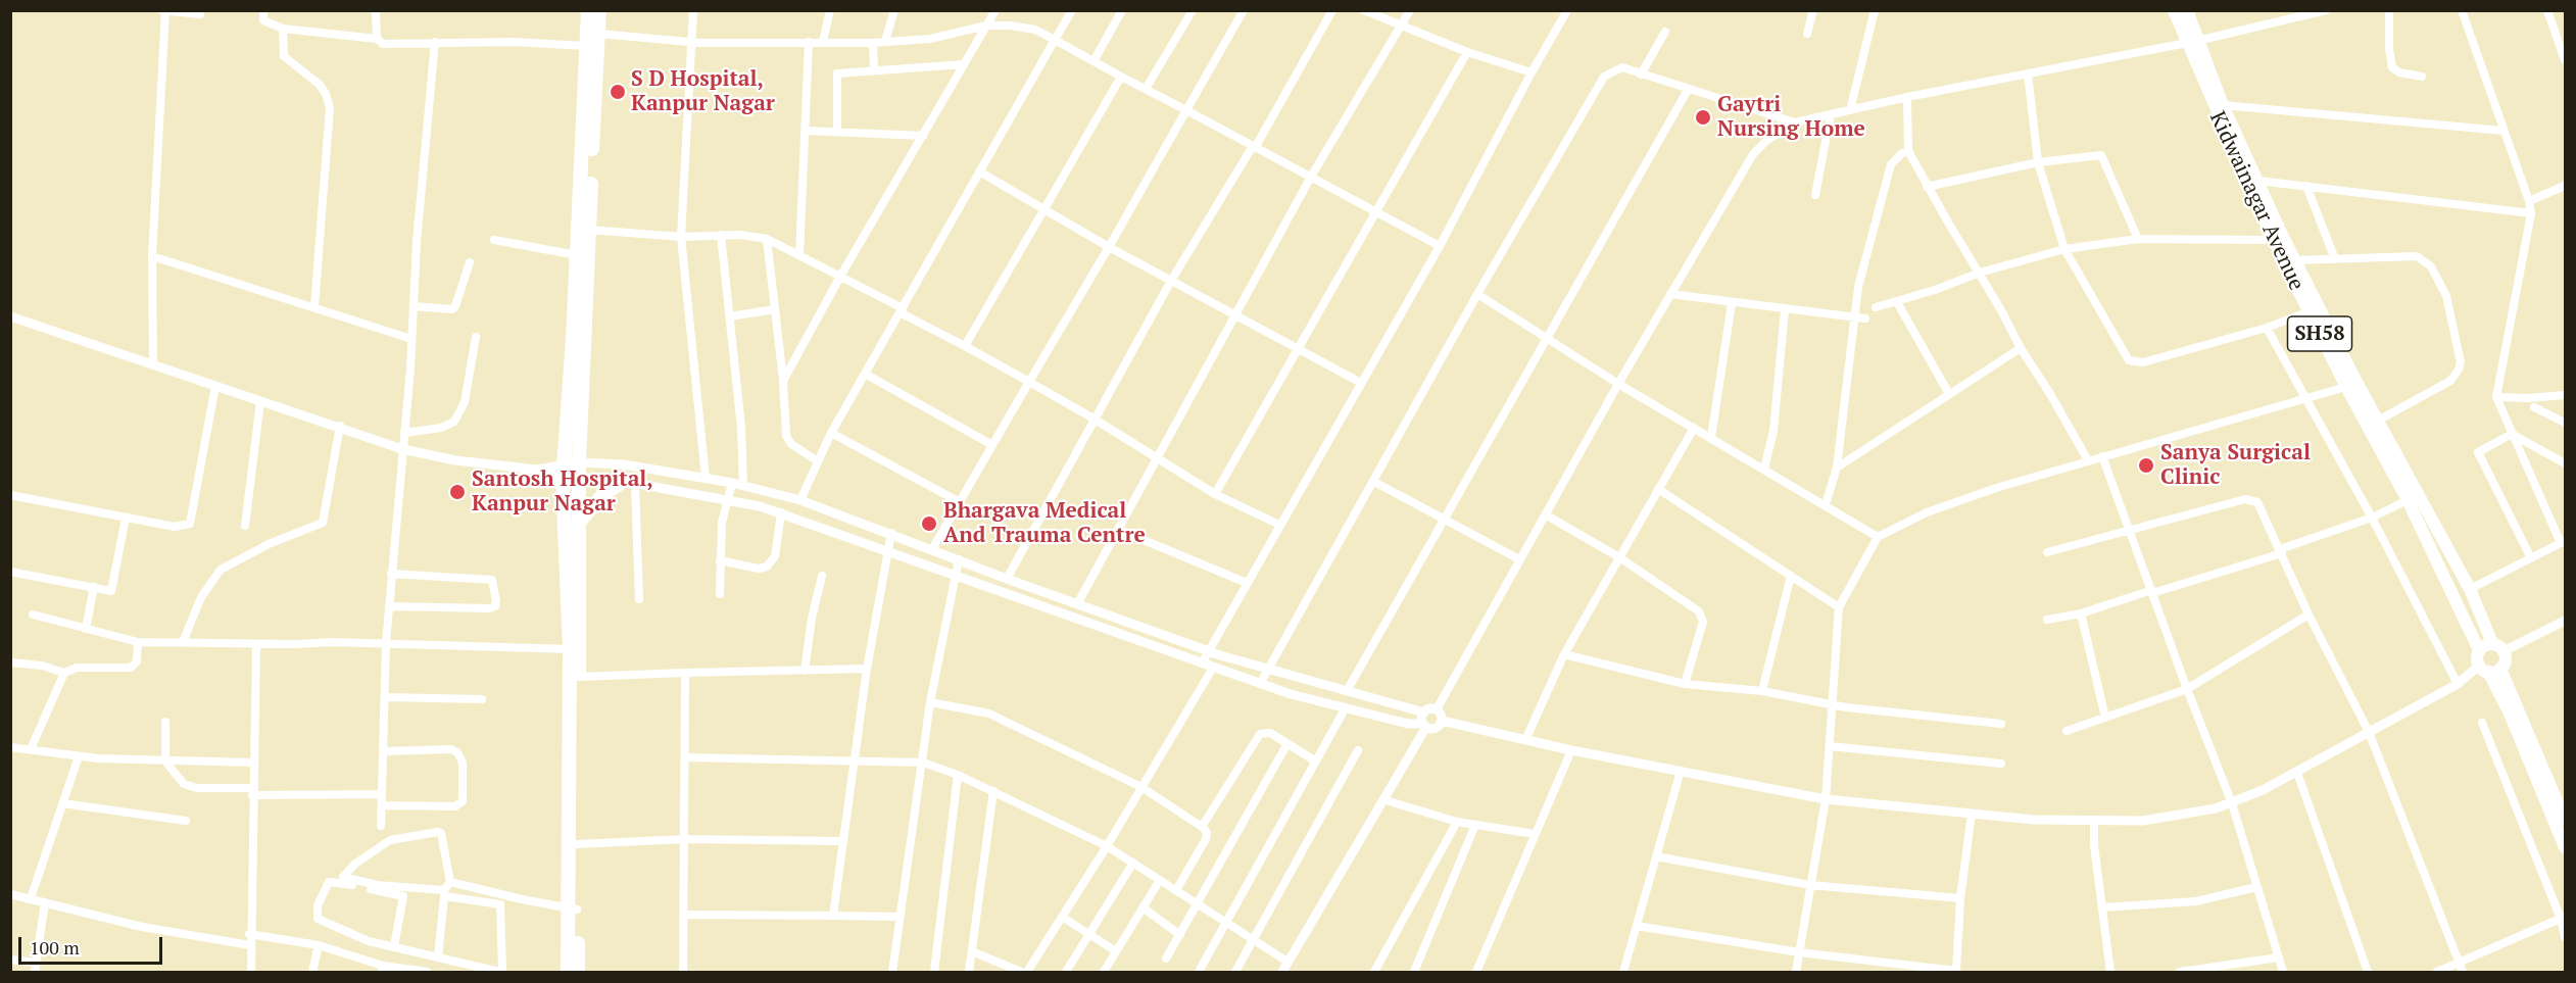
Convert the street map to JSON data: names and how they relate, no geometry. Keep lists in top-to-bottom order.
{
  "streets": {
    "main road": ["Kidwainagar Avenue", "SH58"]
  },
  "crossings": [
    ["Kidwainagar Avenue", "SH58"]
  ],
  "places": [
    "S D Hospital, Kanpur Nagar",
    "Gaytri Nursing Home",
    "Sanya Surgical Clinic",
    "Santosh Hospital, Kanpur Nagar",
    "Bhargava Medical And Trauma Centre"
  ],
  "scale_bar": "100 m"
}
